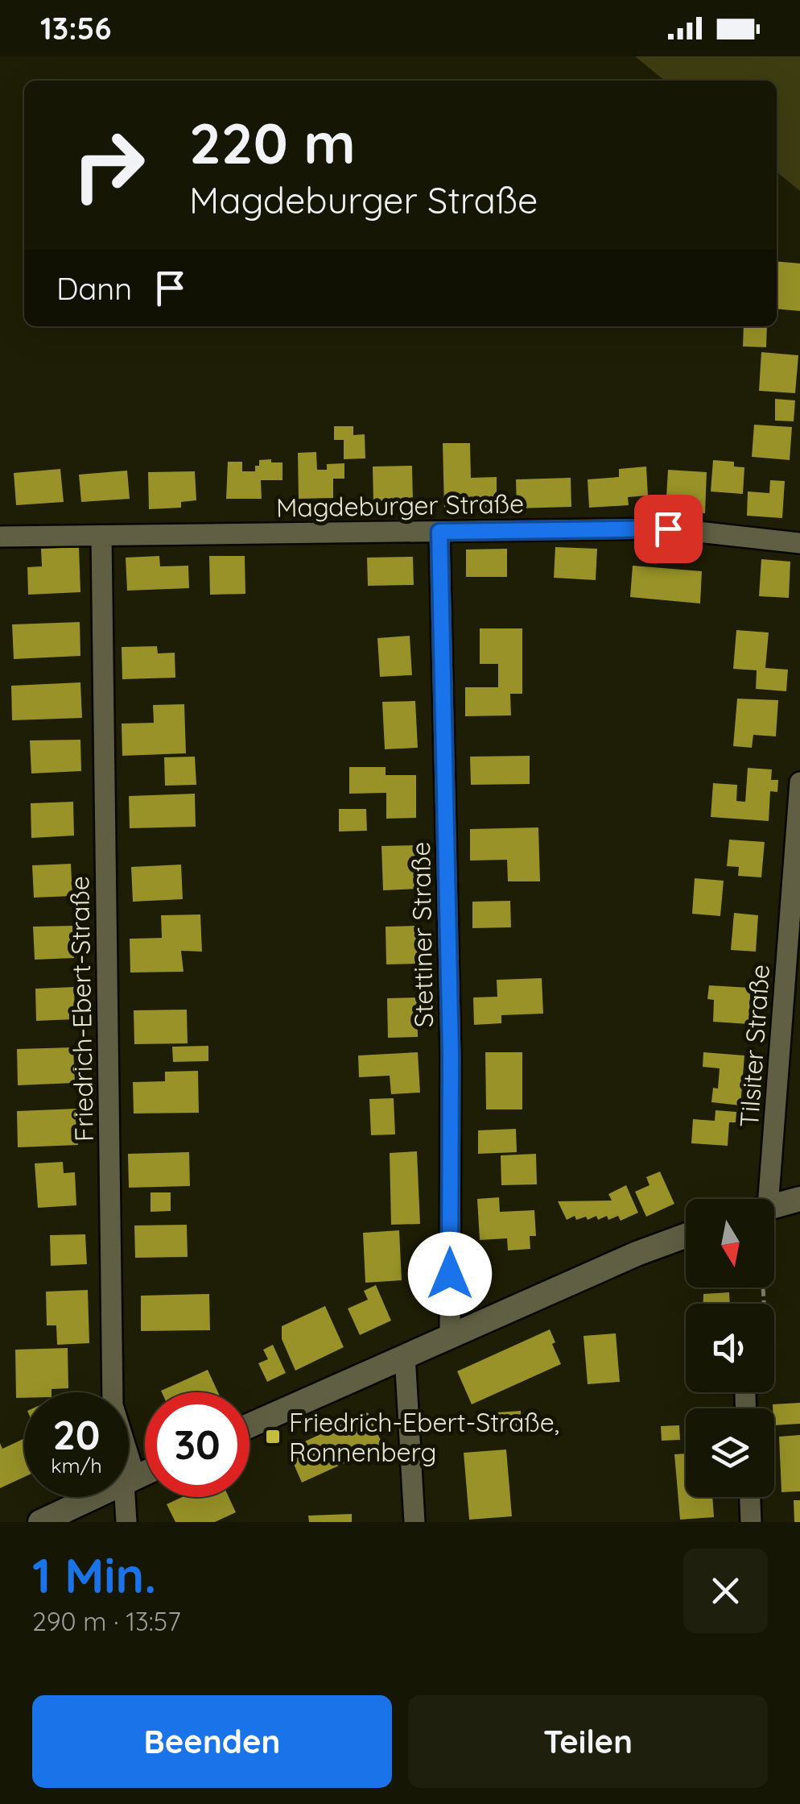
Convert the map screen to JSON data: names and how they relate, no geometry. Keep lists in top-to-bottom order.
{
  "streets": {
    "street": [
      "Magdeburger Straße",
      "Stettiner Straße",
      "Friedrich-Ebert-Straße",
      "Tilsiter Straße"
    ]
  },
  "crossings": [
    ["Magdeburger Straße", "Stettiner Straße"],
    ["Magdeburger Straße", "Friedrich-Ebert-Straße"]
  ],
  "places": {
    "transit": ["Friedrich-Ebert-Straße, Ronnenberg"]
  },
  "north": "bottom",
  "page": {
    "status": "13:56",
    "turn": ["220 m", "Magdeburger Straße"],
    "then": "Dann",
    "speed": "20 km/h",
    "limit": "30",
    "heading": ["1 Min.", "290 m · 13:57"],
    "buttons": ["Beenden", "Teilen"]
  }
}
